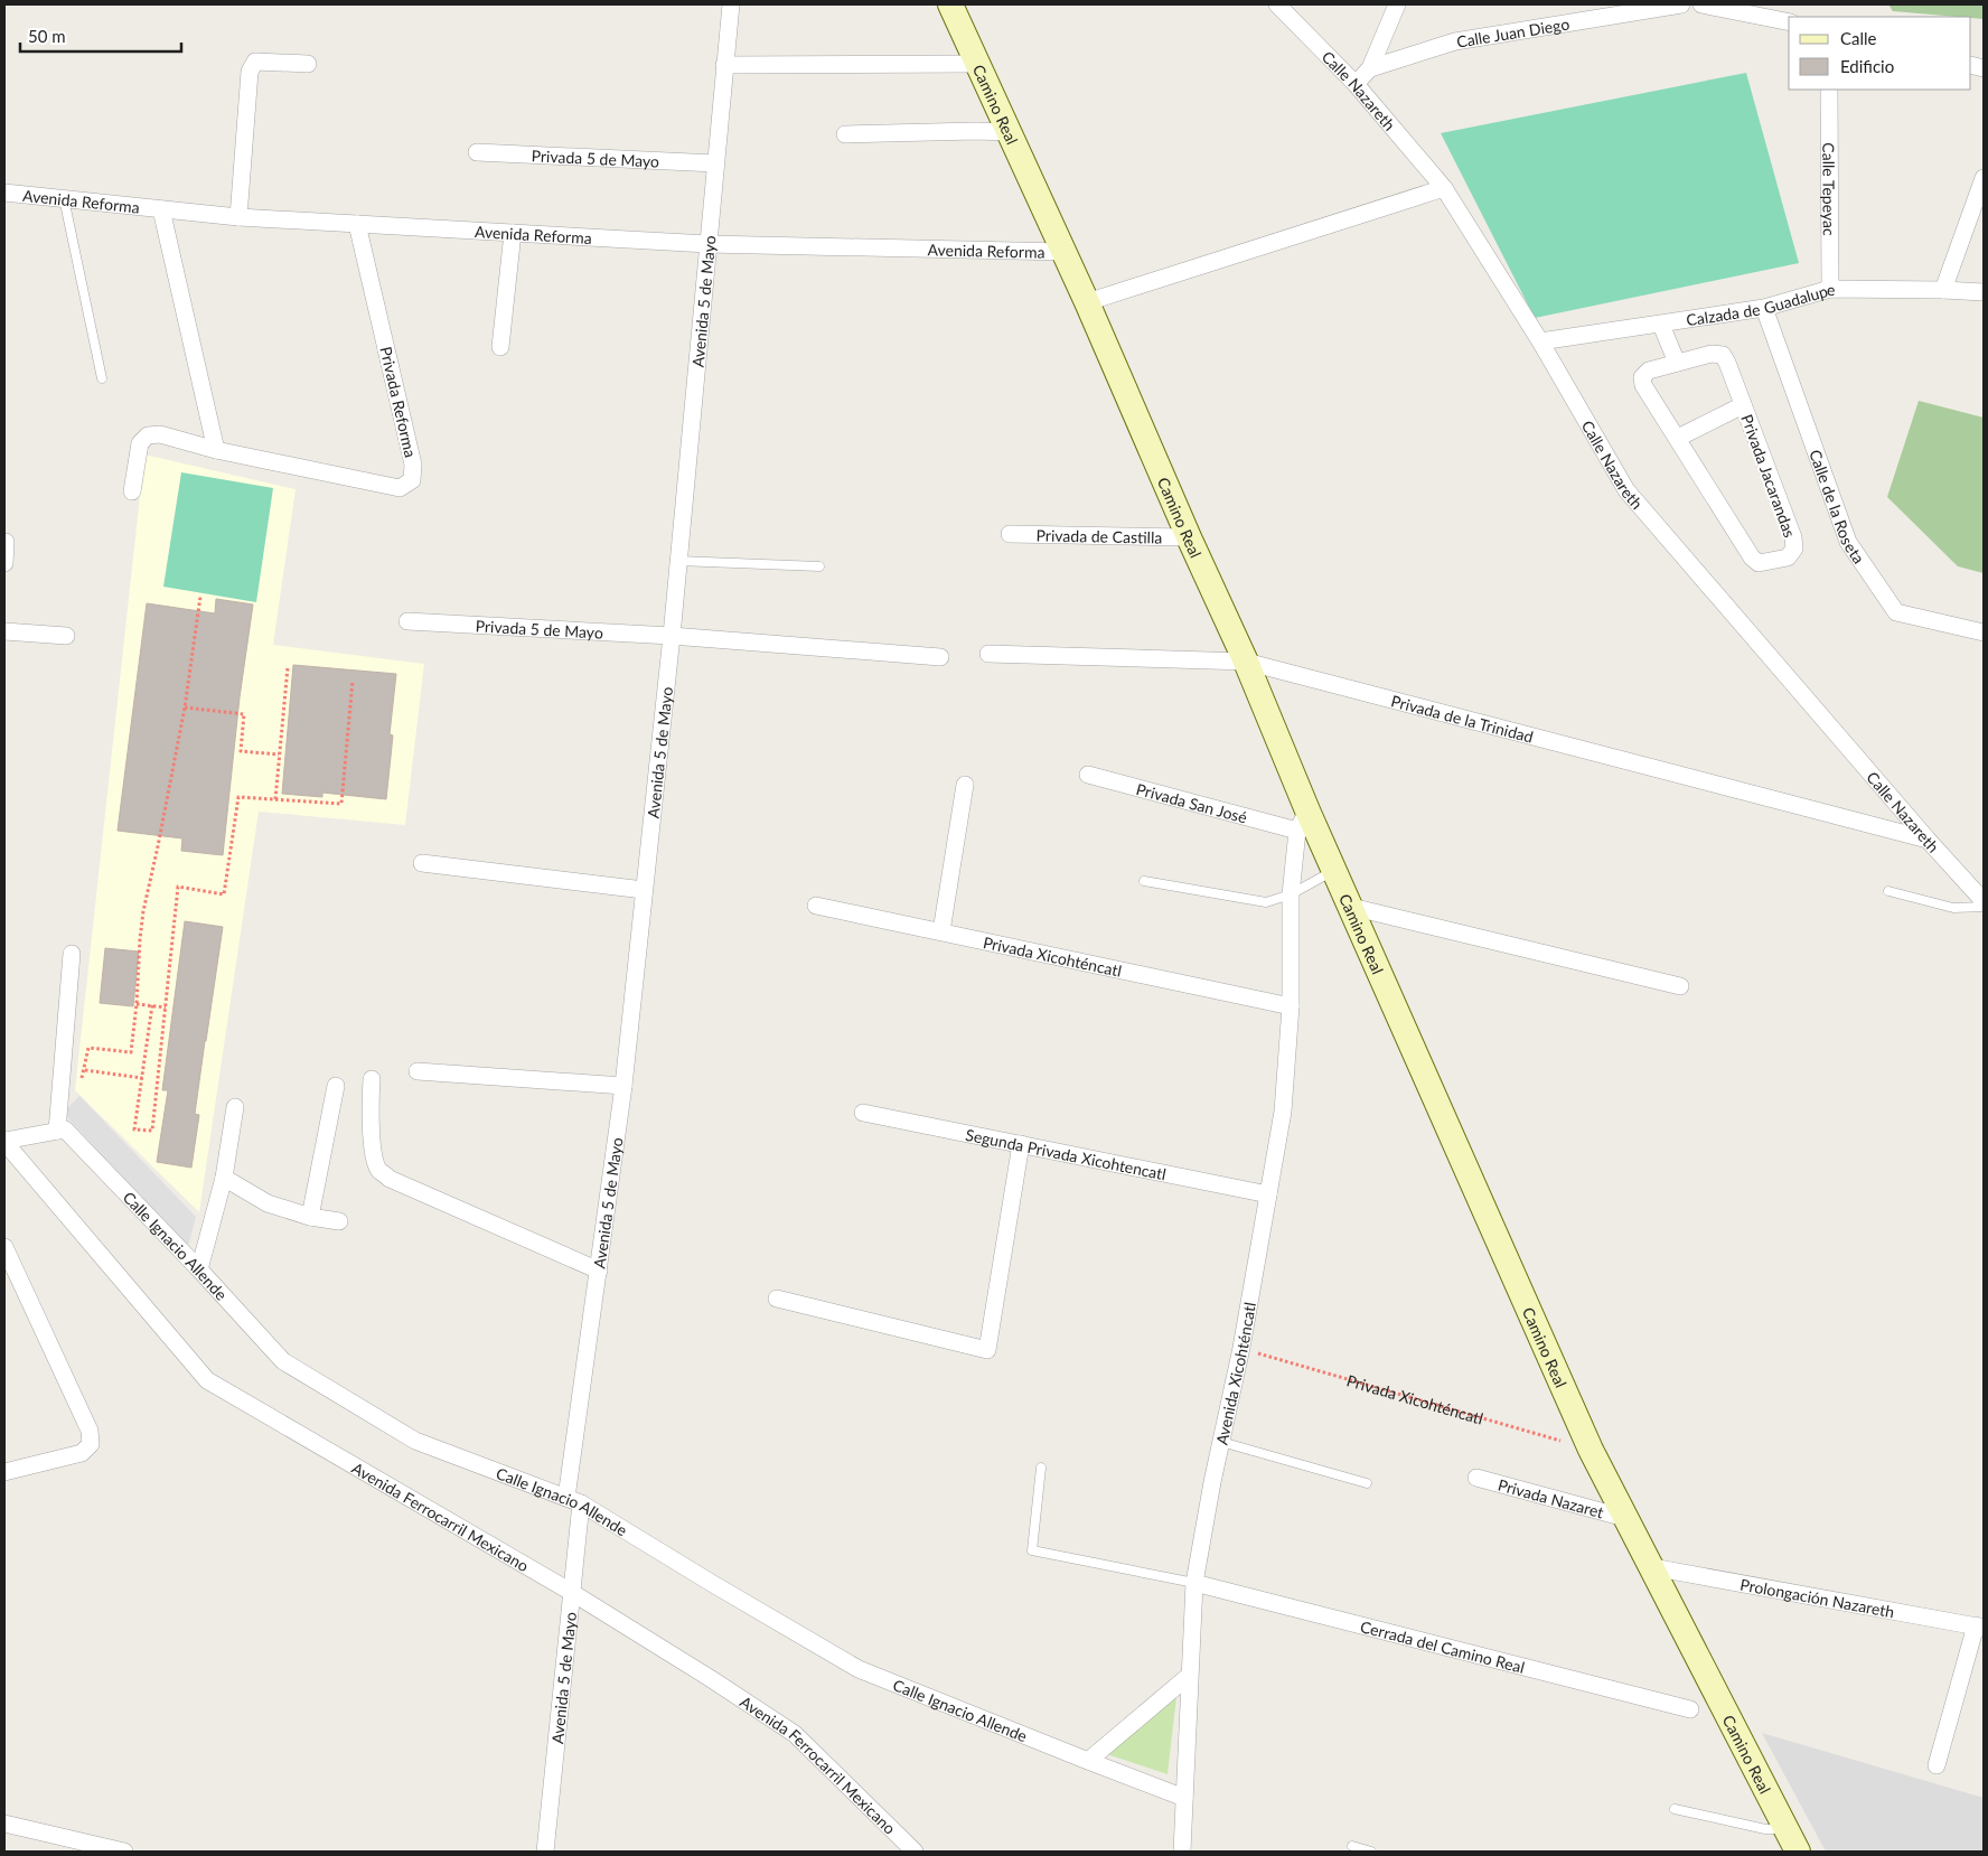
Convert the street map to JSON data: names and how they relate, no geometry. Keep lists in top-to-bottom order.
{
  "streets": {
    "main road": ["Camino Real"],
    "street": [
      "Calle Juan Diego",
      "Calle Nazareth",
      "Privada 5 de Mayo",
      "Calle Tepeyac",
      "Avenida Reforma",
      "Avenida 5 de Mayo",
      "Calzada de Guadalupe",
      "Privada Reforma",
      "Privada Jacarandas",
      "Calle de la Roseta",
      "Privada de Castilla",
      "Privada de la Trinidad",
      "Privada San José",
      "Privada Xicohténcatl",
      "Segunda Privada Xicohtencatl",
      "Calle Ignacio Allende",
      "Avenida Xicohténcatl",
      "Privada Nazaret",
      "Avenida Ferrocarril Mexicano",
      "Prolongación Nazareth",
      "Cerrada del Camino Real"
    ]
  },
  "crossings": [
    ["Calle Juan Diego", "Calle Nazareth"],
    ["Calle Nazareth", "Calzada de Guadalupe"],
    ["Calle Nazareth", "Privada de la Trinidad"],
    ["Camino Real", "Avenida Reforma"],
    ["Camino Real", "Privada de Castilla"],
    ["Camino Real", "Privada de la Trinidad"],
    ["Camino Real", "Privada San José"],
    ["Camino Real", "Privada Xicohténcatl"],
    ["Camino Real", "Avenida Xicohténcatl"],
    ["Camino Real", "Privada Nazaret"],
    ["Camino Real", "Prolongación Nazareth"],
    ["Privada 5 de Mayo", "Avenida 5 de Mayo"],
    ["Calle Tepeyac", "Calzada de Guadalupe"],
    ["Avenida Reforma", "Avenida 5 de Mayo"],
    ["Avenida Reforma", "Privada Reforma"],
    ["Avenida 5 de Mayo", "Calle Ignacio Allende"],
    ["Avenida 5 de Mayo", "Avenida Ferrocarril Mexicano"],
    ["Calzada de Guadalupe", "Calle de la Roseta"],
    ["Privada San José", "Avenida Xicohténcatl"],
    ["Privada Xicohténcatl", "Avenida Xicohténcatl"],
    ["Segunda Privada Xicohtencatl", "Avenida Xicohténcatl"],
    ["Calle Ignacio Allende", "Avenida Xicohténcatl"],
    ["Avenida Xicohténcatl", "Cerrada del Camino Real"]
  ],
  "legend": ["Calle", "Edificio"],
  "scale_bar": "50 m"
}
